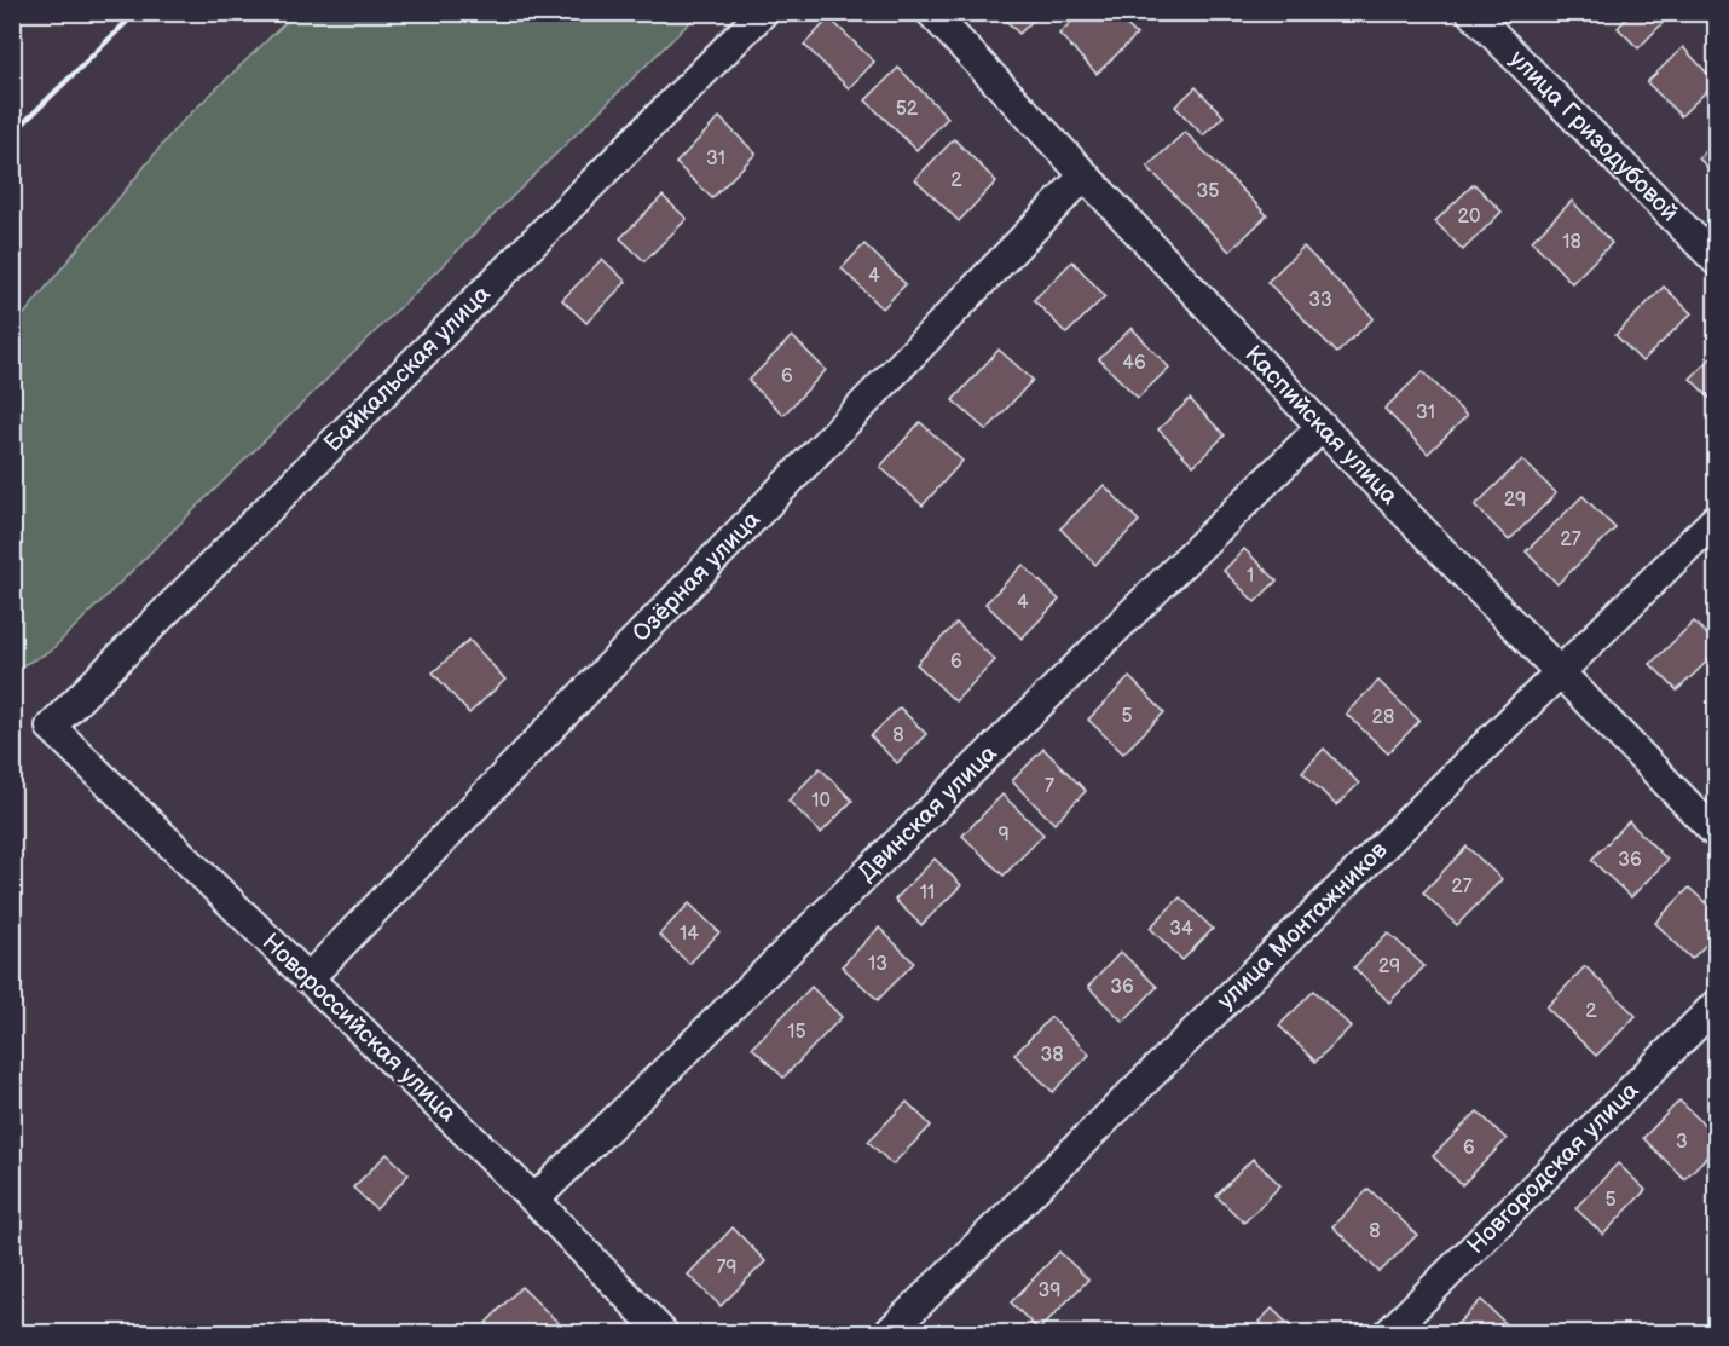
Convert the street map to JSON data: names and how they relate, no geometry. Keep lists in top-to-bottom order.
{
  "streets": {
    "street": [
      "улица Гризодубовой",
      "Байкальская улица",
      "Каспийская улица",
      "Озёрная улица",
      "Двинская улица",
      "улица Монтажников",
      "Новороссийская улица",
      "Новгородская улица"
    ]
  },
  "crossings": [
    ["Байкальская улица", "Новороссийская улица"],
    ["Каспийская улица", "Озёрная улица"],
    ["Каспийская улица", "Двинская улица"],
    ["Каспийская улица", "улица Монтажников"],
    ["Озёрная улица", "Новороссийская улица"],
    ["Двинская улица", "Новороссийская улица"]
  ],
  "house_numbers": [
    "52",
    "31",
    "2",
    "35",
    "20",
    "18",
    "4",
    "33",
    "46",
    "6",
    "31",
    "29",
    "27",
    "1",
    "4",
    "6",
    "5",
    "28",
    "8",
    "7",
    "10",
    "9",
    "36",
    "27",
    "11",
    "34",
    "14",
    "13",
    "29",
    "36",
    "2",
    "15",
    "38",
    "3",
    "6",
    "5",
    "8",
    "79",
    "39"
  ]
}
